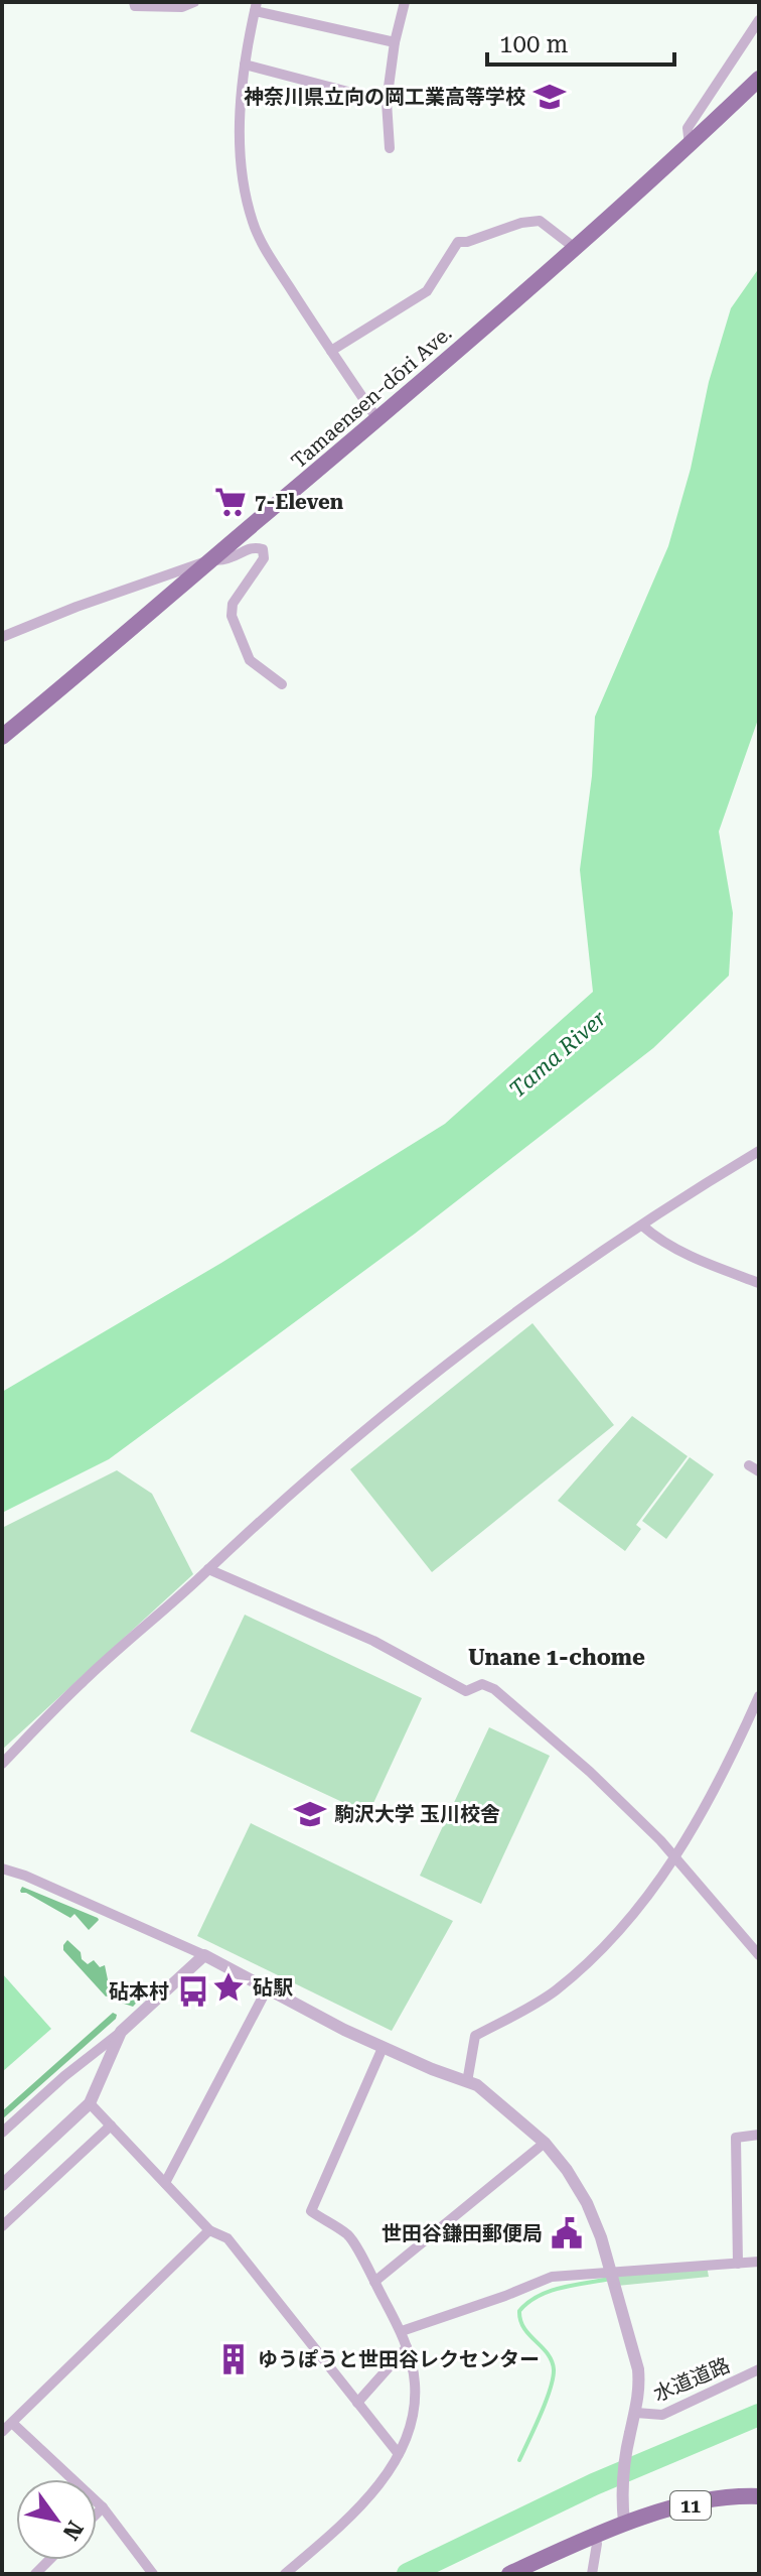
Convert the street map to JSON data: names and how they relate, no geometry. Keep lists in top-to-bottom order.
{
  "streets": {
    "main road": ["Tamaensen-dōri Ave.", "11"],
    "street": ["水道道路"]
  },
  "districts": ["Unane 1-chome"],
  "water": ["Tama River"],
  "places": {
    "school or university": ["神奈川県立向の岡工業高等学校", "駒沢大学 玉川校舎"],
    "supermarket": ["7-Eleven"],
    "place": ["砧駅"],
    "bus stop": ["砧本村"],
    "public building": ["世田谷鎌田郵便局"],
    "building": ["ゆうぽうと世田谷レクセンター"]
  },
  "scale_bar": "100 m",
  "north": "bottom right"
}
